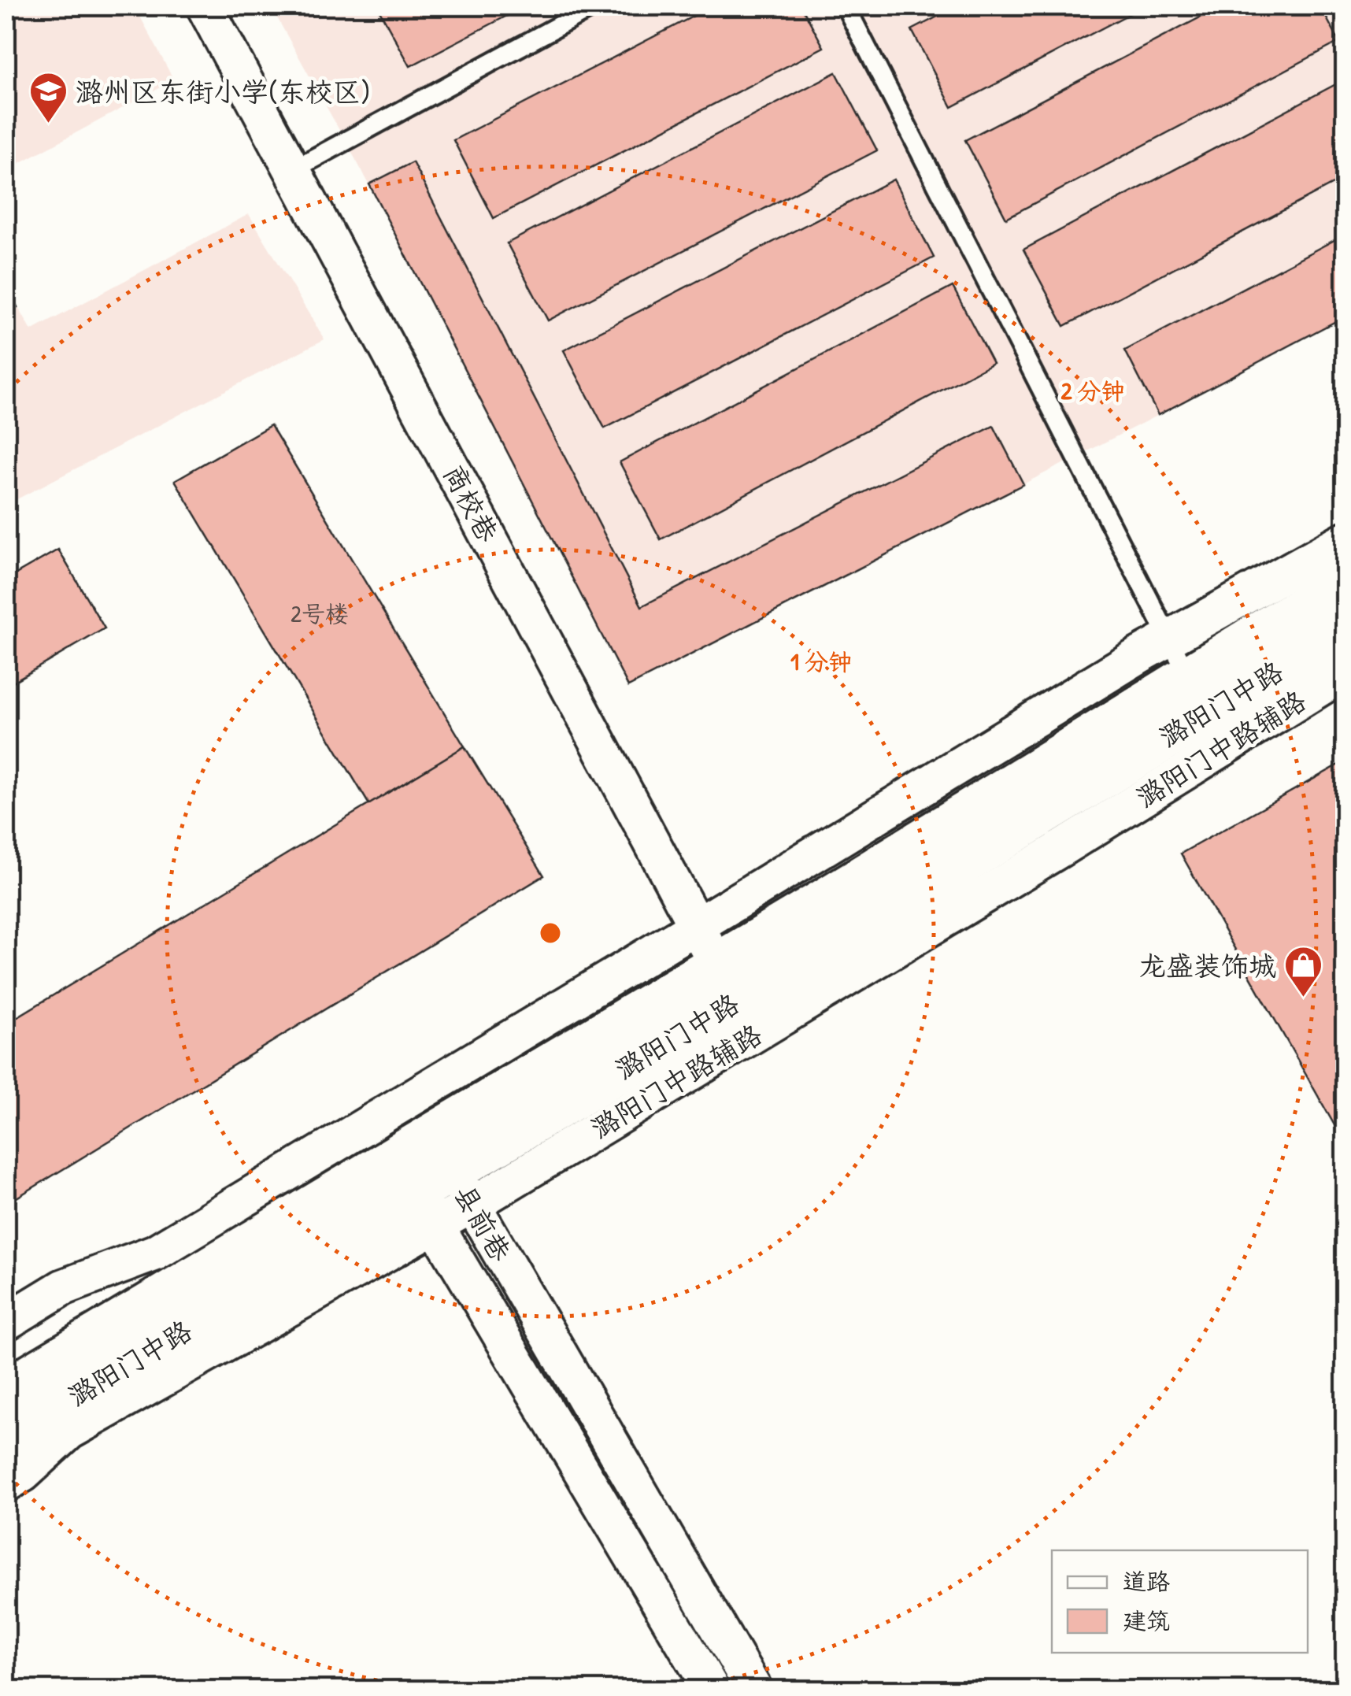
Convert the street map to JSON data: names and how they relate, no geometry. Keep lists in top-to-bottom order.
{
  "streets": {
    "main road": ["潞阳门中路"],
    "street": ["商校巷", "潞阳门中路辅路", "县前巷"]
  },
  "crossings": [
    ["商校巷", "潞阳门中路"],
    ["潞阳门中路", "潞阳门中路辅路"],
    ["潞阳门中路", "县前巷"],
    ["潞阳门中路辅路", "县前巷"]
  ],
  "places": {
    "school or university": ["潞州区东街小学(东校区)"],
    "shop": ["龙盛装饰城"]
  },
  "house_numbers": ["2号楼"],
  "legend": ["道路", "建筑"],
  "rings": ["2 分钟", "1 分钟"]
}
